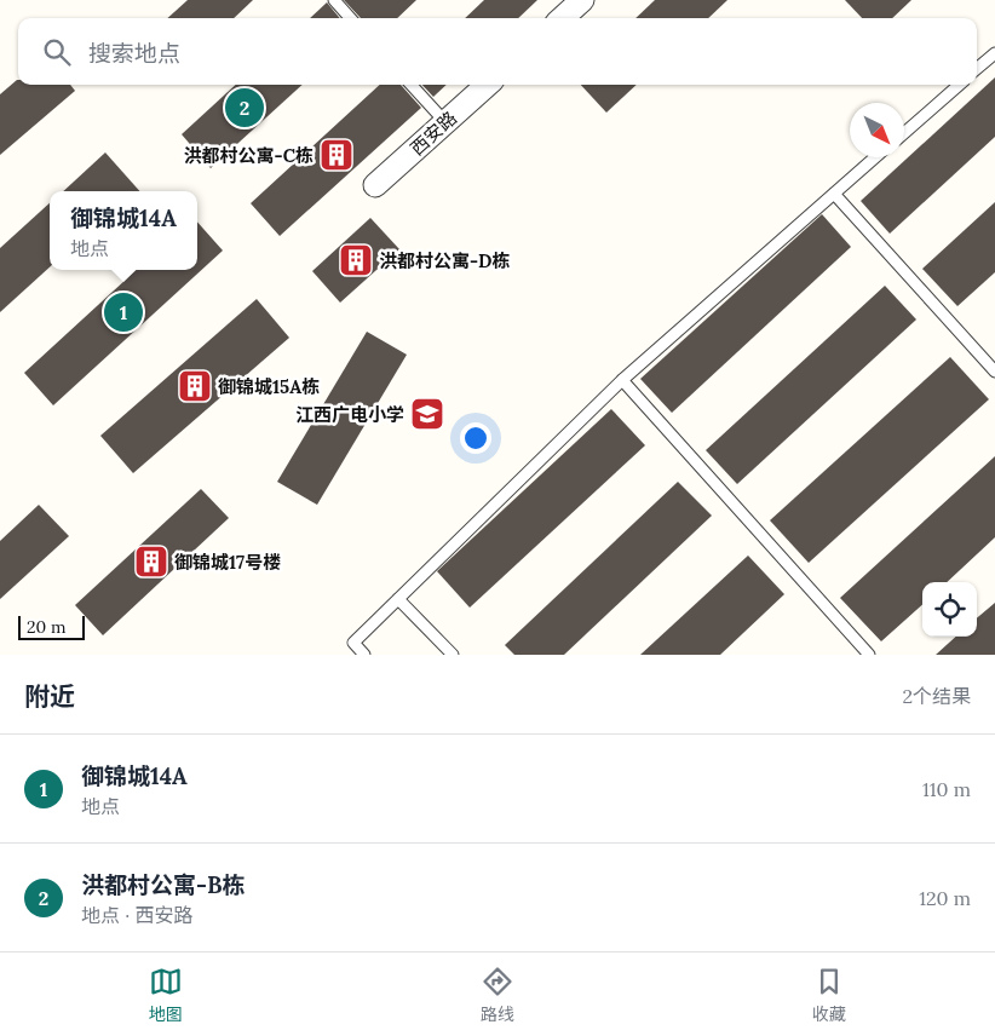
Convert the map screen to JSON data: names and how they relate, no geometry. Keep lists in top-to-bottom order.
{
  "streets": {
    "street": ["西安路"]
  },
  "places": {
    "building": [
      "洪都村公寓-C栋",
      "洪都村公寓-D栋",
      "御锦城15A栋",
      "御锦城17号楼"
    ],
    "school or university": ["江西广电小学"]
  },
  "scale_bar": "20 m",
  "north": "bottom right",
  "page": {
    "search": "搜索地点",
    "pins": ["2", "1"],
    "popup": ["御锦城14A", "地点"],
    "scale": "20 m",
    "heading": ["附近", "2个结果"],
    "list": [
      {
        "mark": "1",
        "name": "御锦城14A",
        "note": "地点",
        "value": "110 m"
      },
      {
        "mark": "2",
        "name": "洪都村公寓-B栋",
        "note": "地点 · 西安路",
        "value": "120 m"
      }
    ],
    "nav": ["地图", "路线", "收藏"]
  }
}
